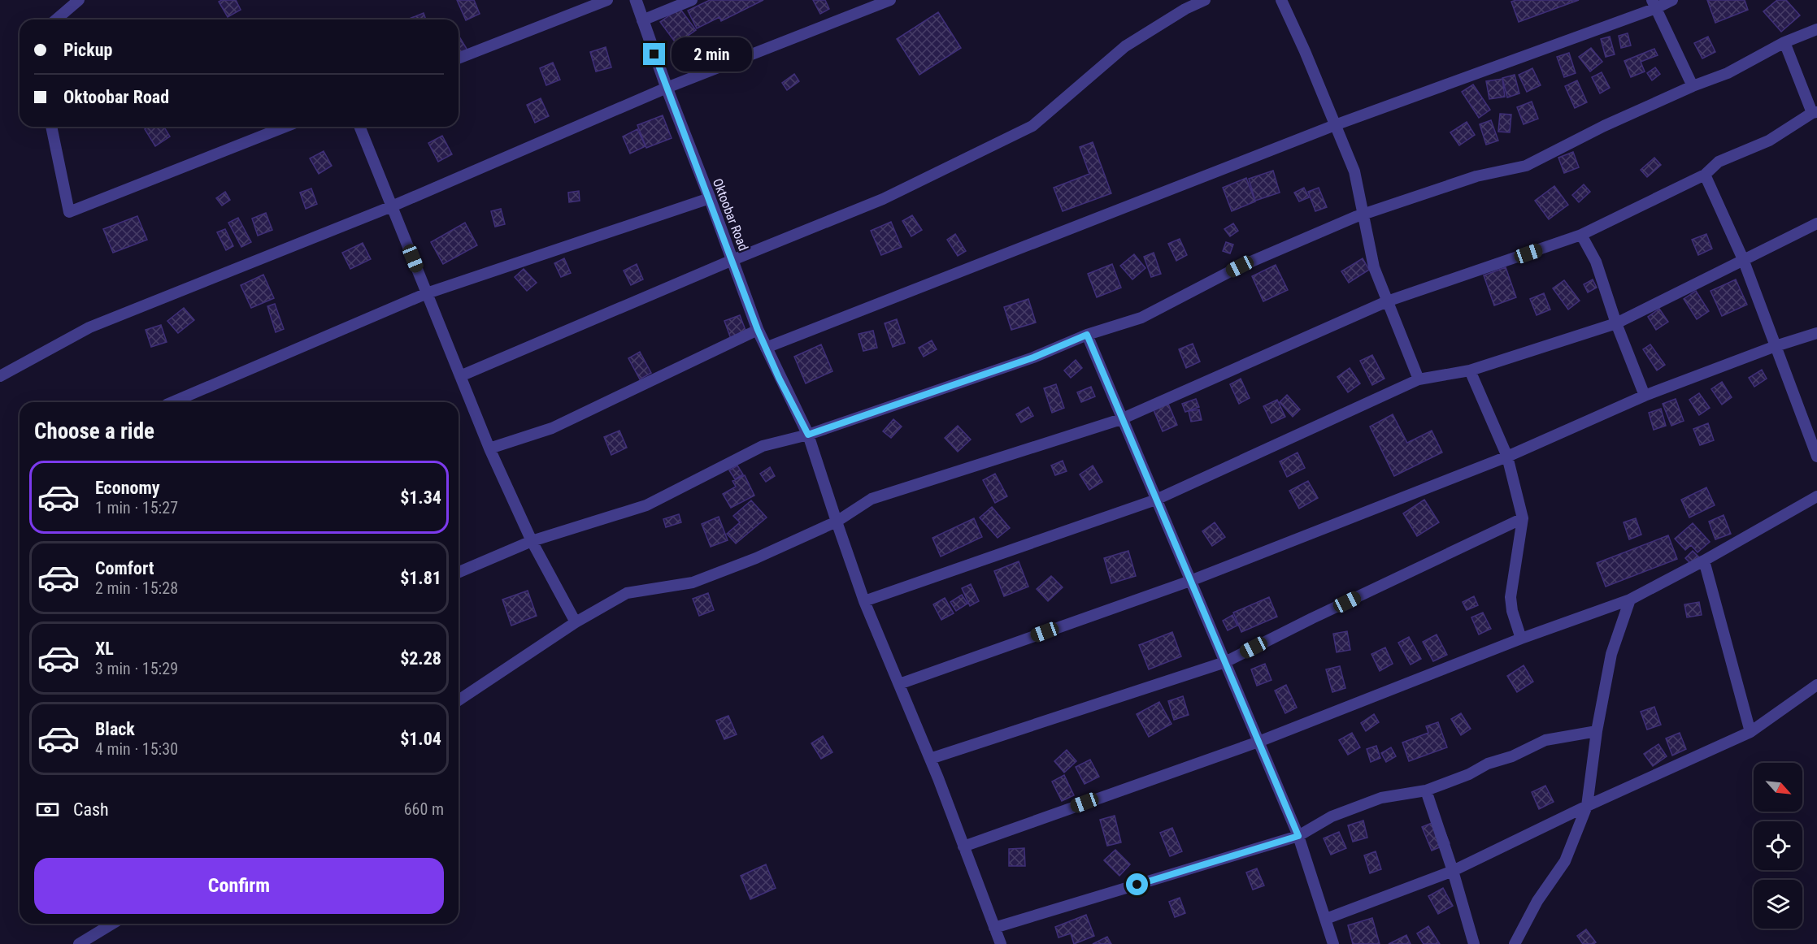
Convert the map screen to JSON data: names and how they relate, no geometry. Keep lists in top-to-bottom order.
{
  "streets": {
    "street": ["Oktoobar Road"]
  },
  "north": "bottom right",
  "page": {
    "banner": ["Pickup", "Oktoobar Road"],
    "bubble": "2 min",
    "heading": "Choose a ride",
    "list": [
      {
        "name": "Economy",
        "note": "1 min · 15:27",
        "value": "$1.34"
      },
      {
        "name": "Comfort",
        "note": "2 min · 15:28",
        "value": "$1.81"
      },
      {
        "name": "XL",
        "note": "3 min · 15:29",
        "value": "$2.28"
      },
      {
        "name": "Black",
        "note": "4 min · 15:30",
        "value": "$1.04"
      }
    ],
    "pay": ["Cash", "660 m"],
    "buttons": "Confirm"
  }
}
